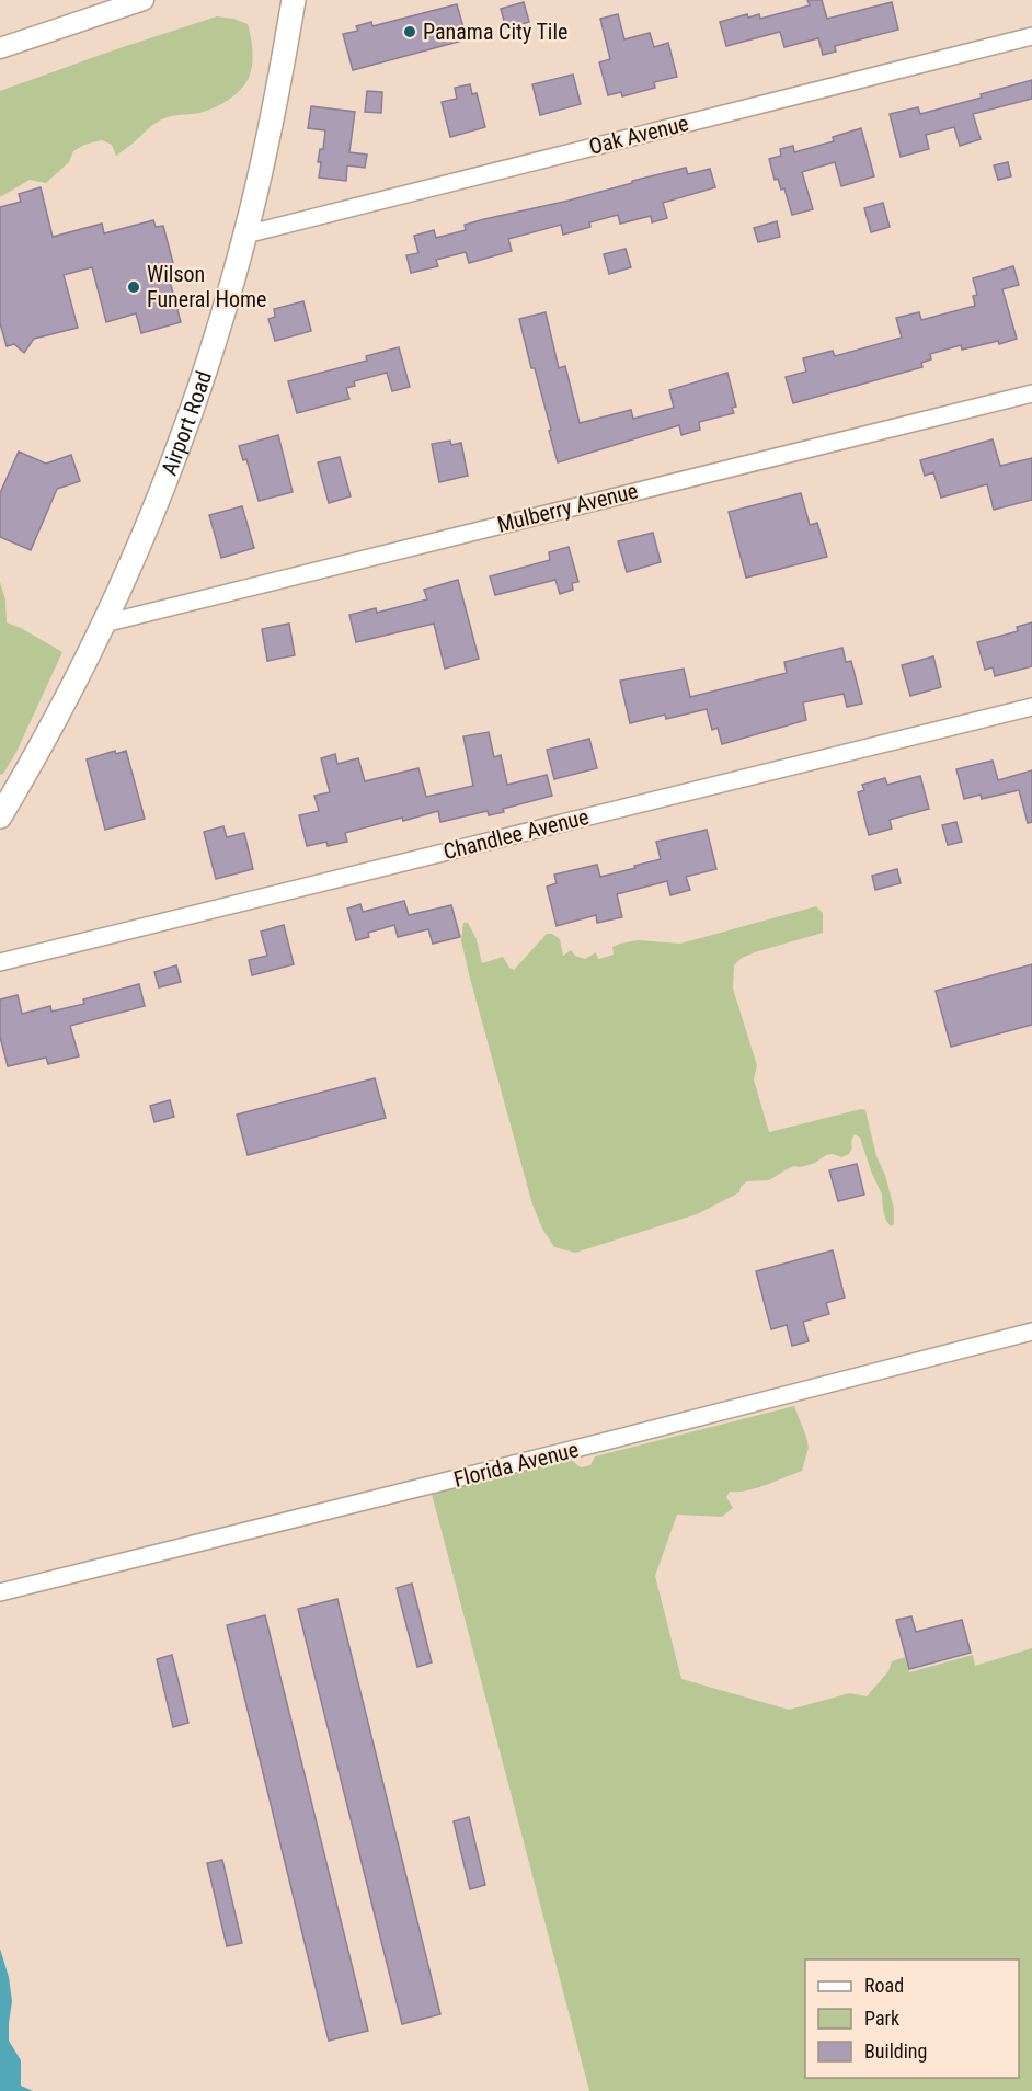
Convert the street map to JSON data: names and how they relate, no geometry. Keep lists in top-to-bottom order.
{
  "streets": {
    "main road": ["Airport Road"],
    "street": [
      "Oak Avenue",
      "Mulberry Avenue",
      "Chandlee Avenue",
      "Florida Avenue"
    ]
  },
  "crossings": [
    ["Oak Avenue", "Airport Road"],
    ["Airport Road", "Mulberry Avenue"]
  ],
  "places": ["Panama City Tile", "Wilson Funeral Home"],
  "legend": ["Road", "Park", "Building"]
}
